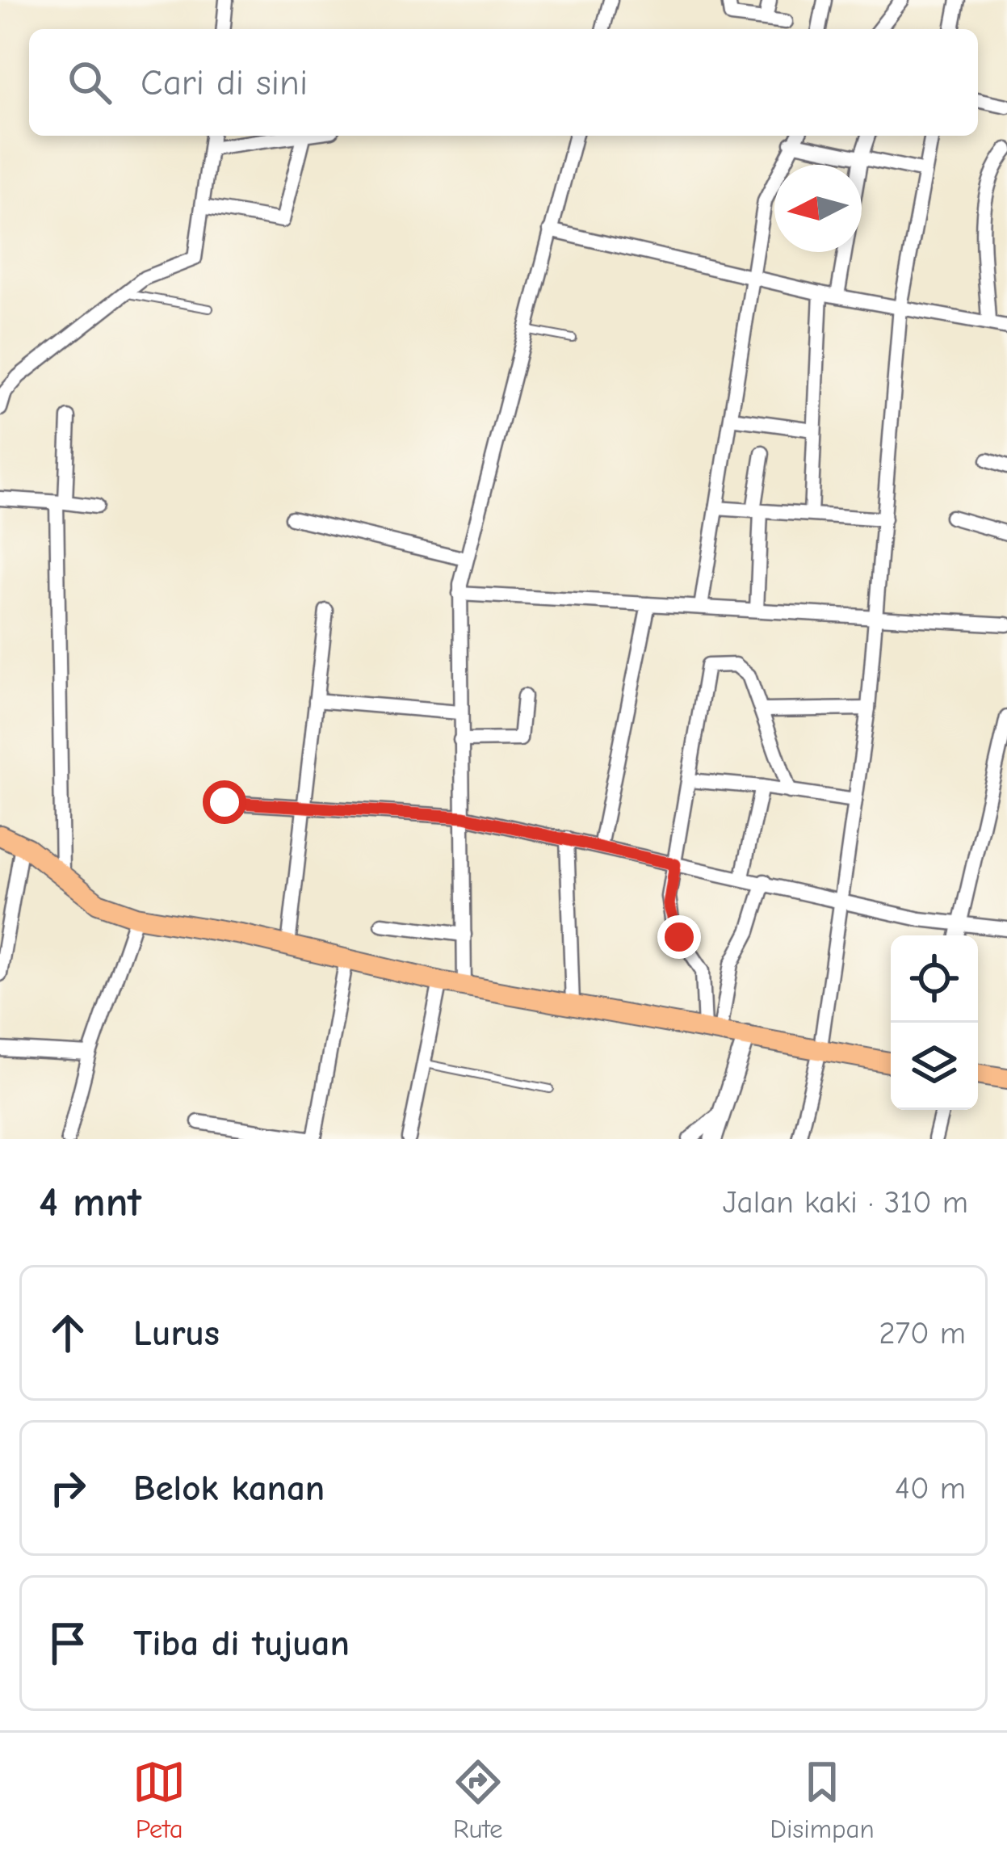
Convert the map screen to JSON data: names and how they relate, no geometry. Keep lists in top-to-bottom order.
{
  "north": "left",
  "page": {
    "search": "Cari di sini",
    "heading": ["4 mnt", "Jalan kaki · 310 m"],
    "list": [
      ["Lurus", "270 m"],
      ["Belok kanan", "40 m"],
      "Tiba di tujuan"
    ],
    "nav": ["Peta", "Rute", "Disimpan"]
  }
}
